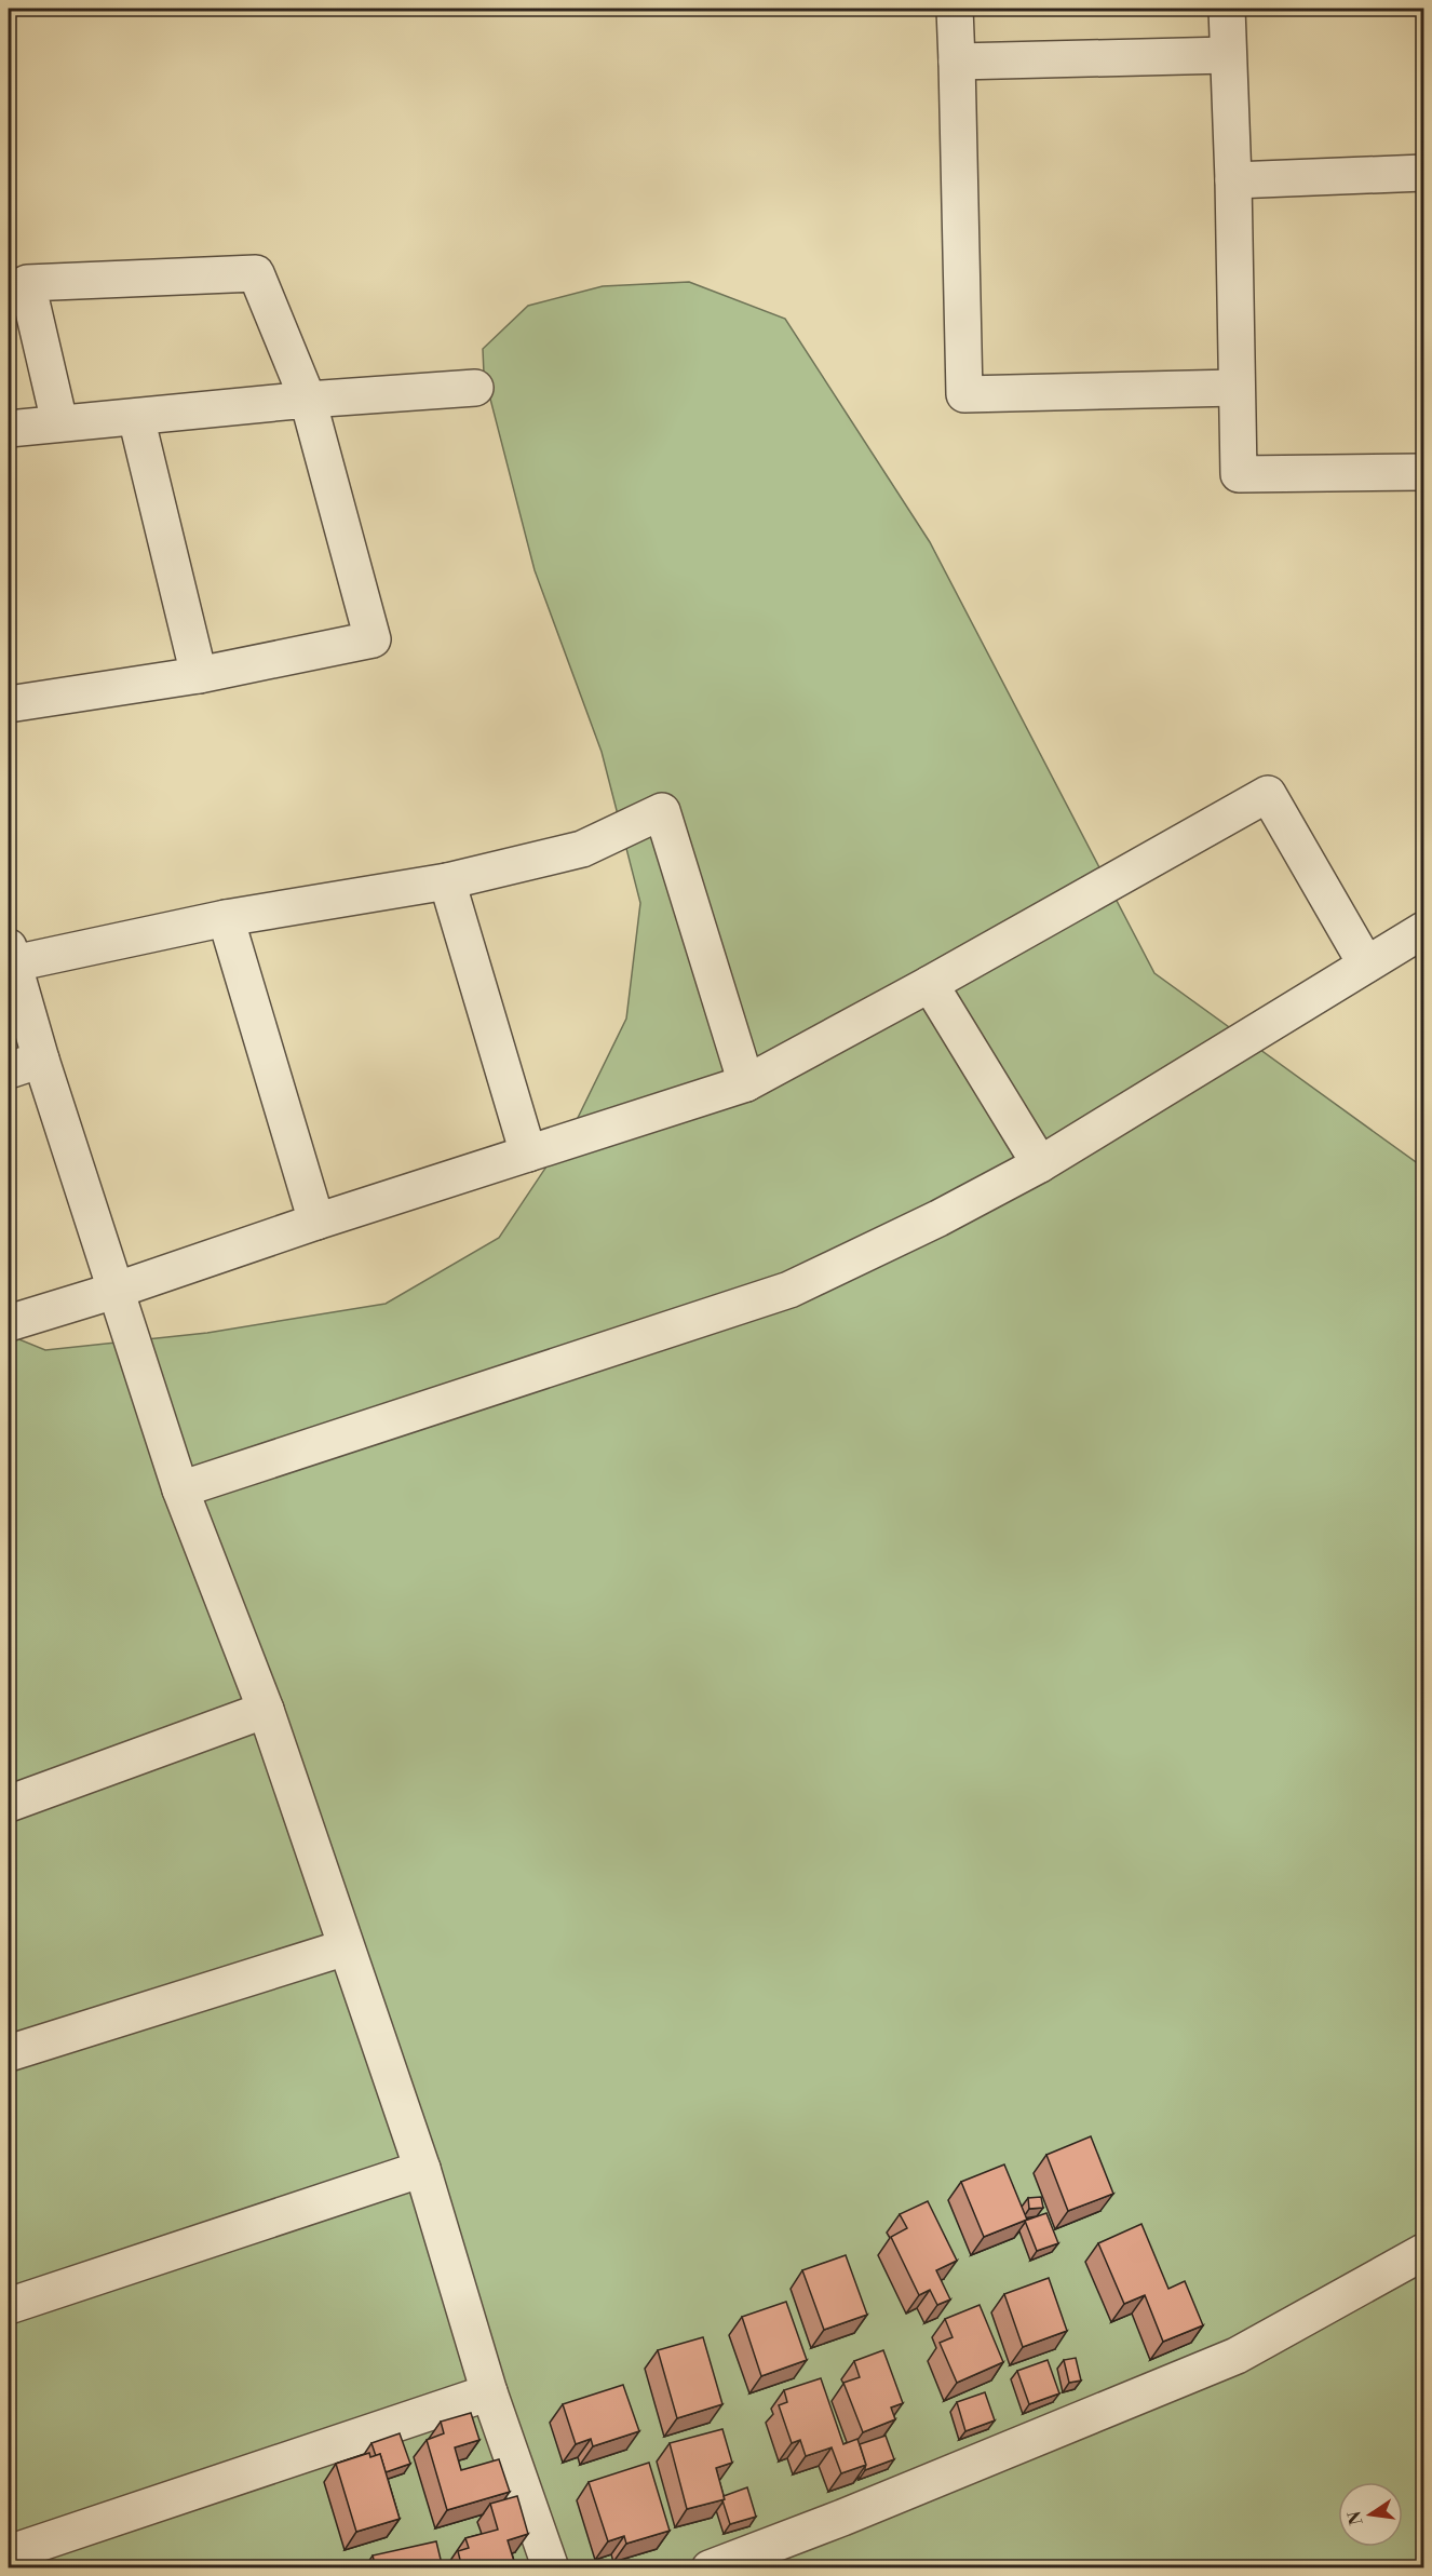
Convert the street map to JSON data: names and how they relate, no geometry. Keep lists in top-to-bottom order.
{
  "north": "left"
}
